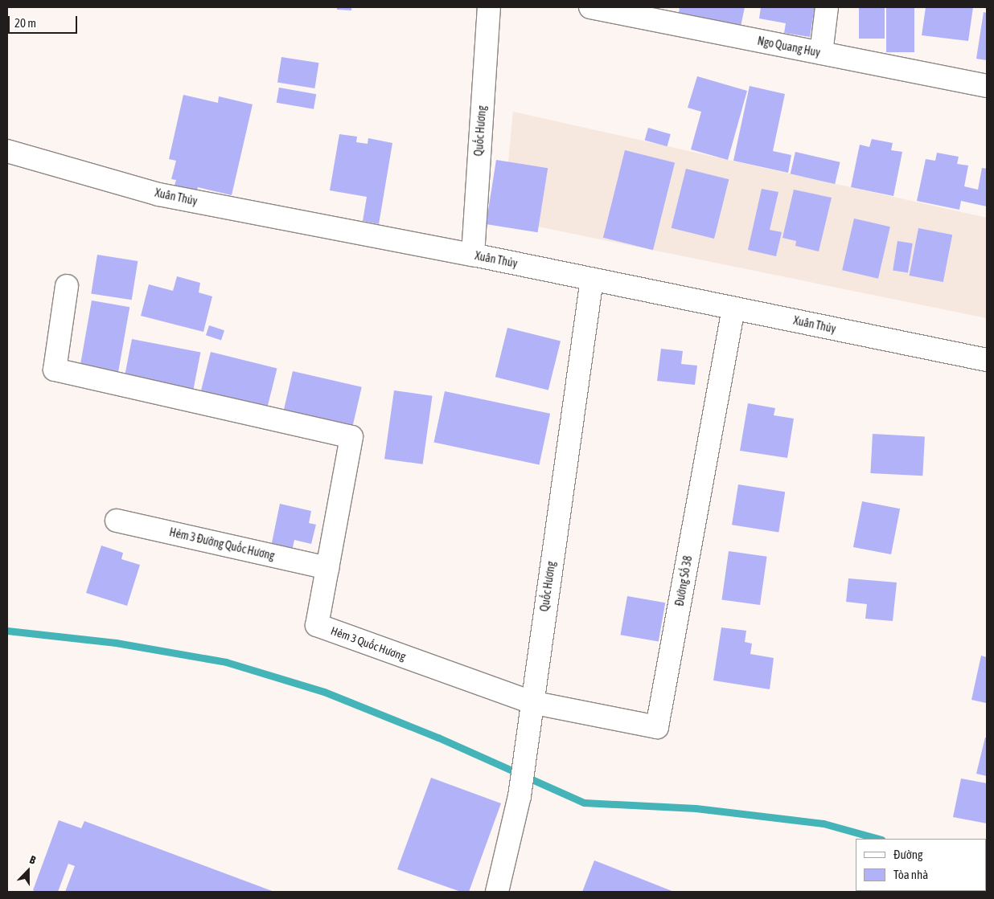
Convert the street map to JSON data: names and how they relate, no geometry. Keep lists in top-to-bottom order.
{
  "streets": {
    "street": [
      "Ngo Quang Huy",
      "Quốc Hương",
      "Xuân Thủy",
      "Hẻm 3 Đường Quốc Hương",
      "Đường Số 38",
      "Hẻm 3 Quốc Hương"
    ]
  },
  "crossings": [
    ["Quốc Hương", "Xuân Thủy"],
    ["Quốc Hương", "Đường Số 38"],
    ["Quốc Hương", "Hẻm 3 Quốc Hương"],
    ["Xuân Thủy", "Đường Số 38"],
    ["Hẻm 3 Đường Quốc Hương", "Hẻm 3 Quốc Hương"],
    ["Đường Số 38", "Hẻm 3 Quốc Hương"]
  ],
  "legend": ["Đường", "Tòa nhà"],
  "scale_bar": "20 m",
  "north": "top"
}
